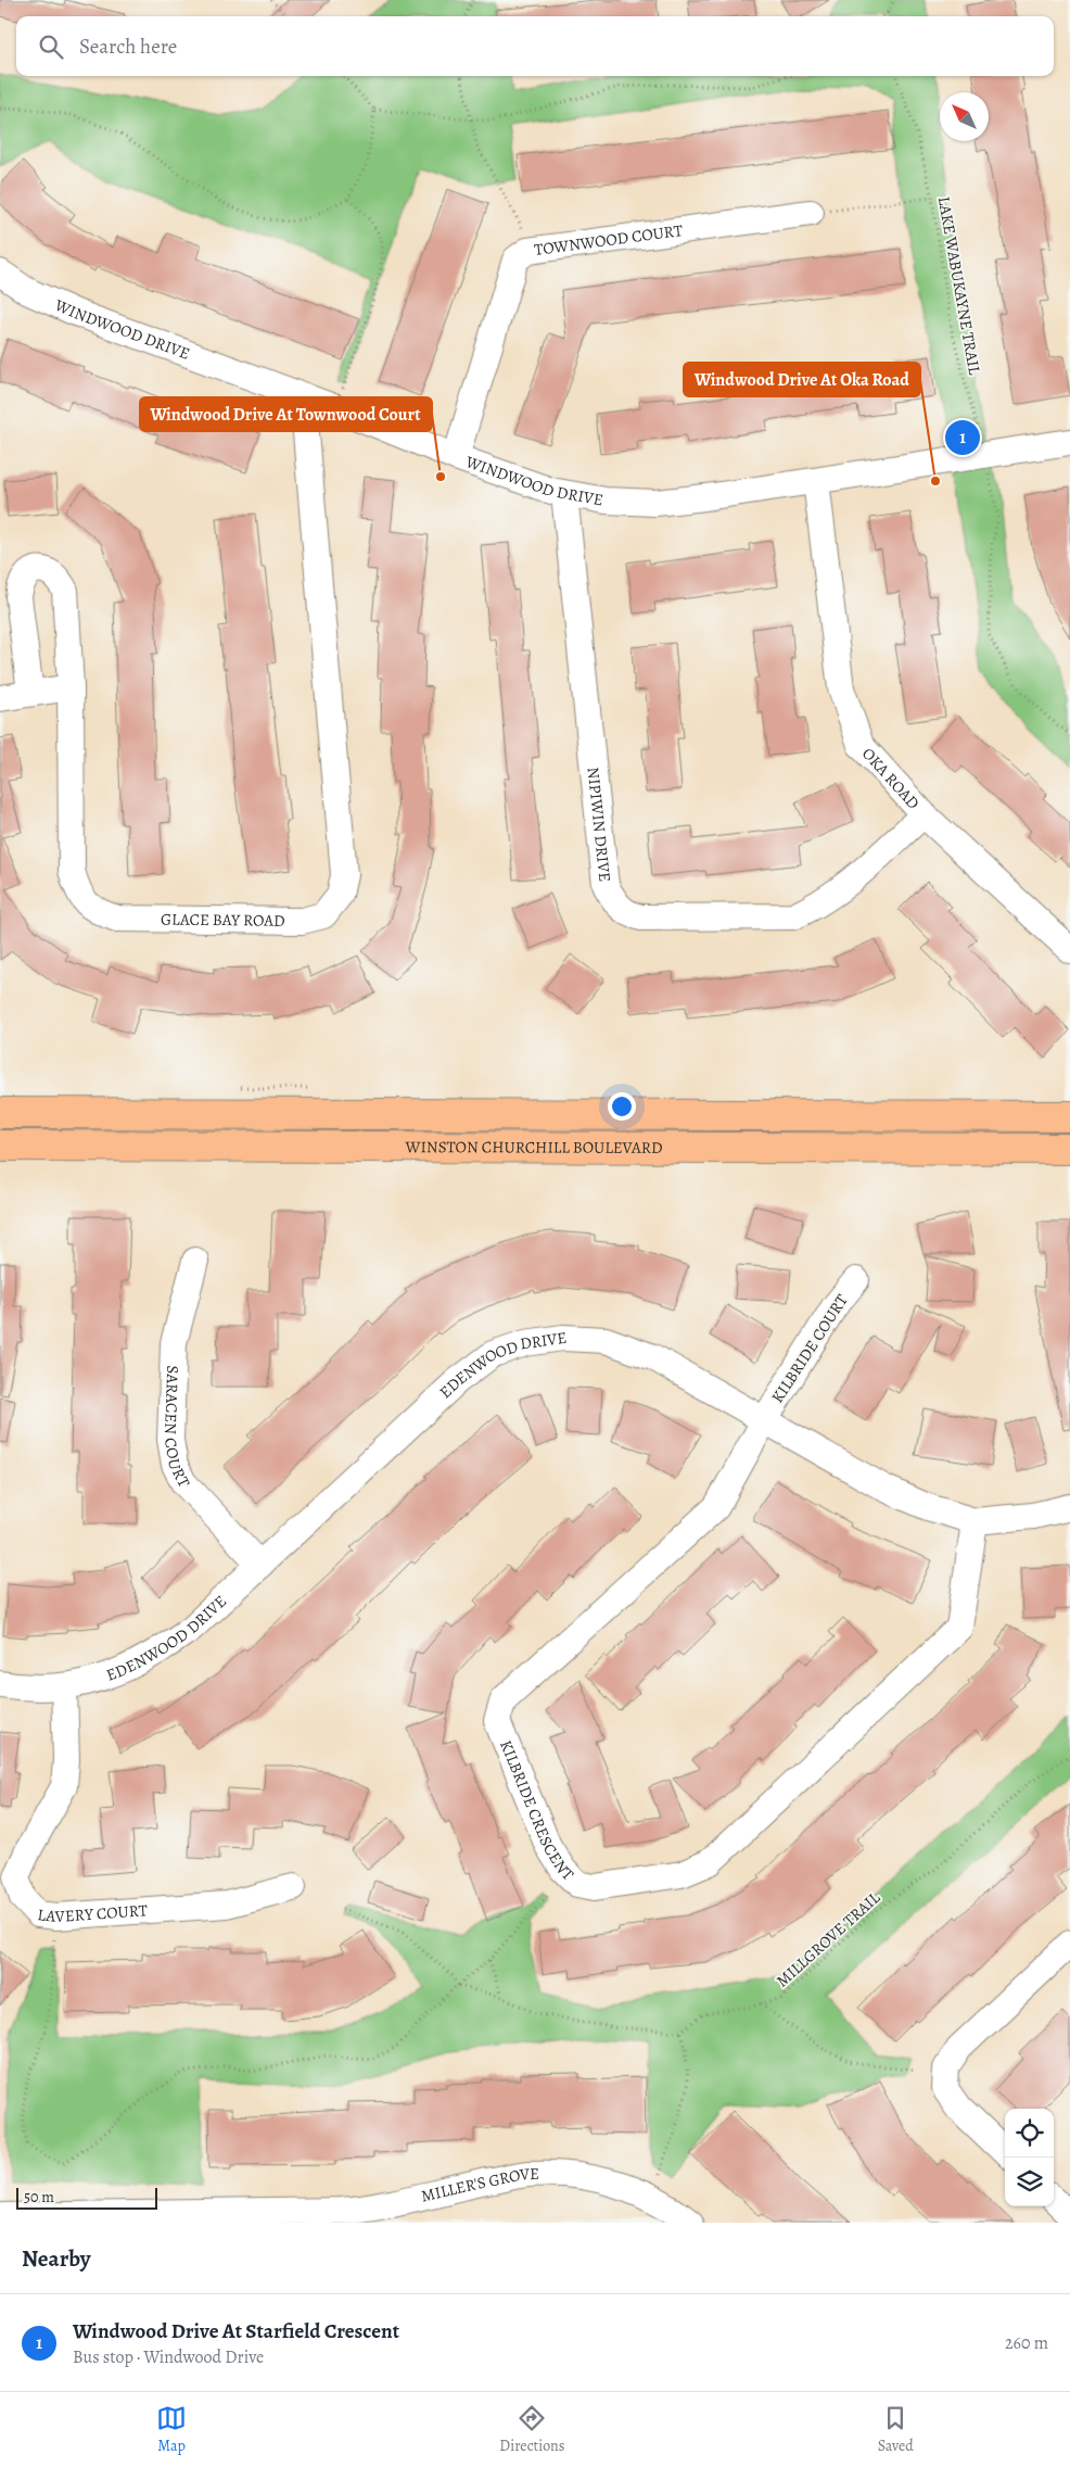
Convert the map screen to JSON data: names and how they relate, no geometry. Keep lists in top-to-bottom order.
{
  "streets": {
    "main road": ["WINSTON CHURCHILL BOULEVARD"],
    "street": [
      "TOWNWOOD COURT",
      "WINDWOOD DRIVE",
      "OKA ROAD",
      "NIPIWIN DRIVE",
      "GLACE BAY ROAD",
      "KILBRIDE COURT",
      "EDENWOOD DRIVE",
      "SARACEN COURT",
      "KILBRIDE CRESCENT",
      "LAVERY COURT",
      "MILLER'S GROVE"
    ],
    "path": ["LAKE WABUKAYNE TRAIL", "MILLGROVE TRAIL"]
  },
  "crossings": [
    ["TOWNWOOD COURT", "WINDWOOD DRIVE"],
    ["LAKE WABUKAYNE TRAIL", "WINDWOOD DRIVE"],
    ["WINDWOOD DRIVE", "OKA ROAD"],
    ["WINDWOOD DRIVE", "NIPIWIN DRIVE"],
    ["WINDWOOD DRIVE", "GLACE BAY ROAD"],
    ["OKA ROAD", "NIPIWIN DRIVE"],
    ["KILBRIDE COURT", "EDENWOOD DRIVE"],
    ["KILBRIDE COURT", "KILBRIDE CRESCENT"],
    ["EDENWOOD DRIVE", "SARACEN COURT"],
    ["EDENWOOD DRIVE", "KILBRIDE CRESCENT"],
    ["EDENWOOD DRIVE", "LAVERY COURT"]
  ],
  "places": ["Windwood Drive At Townwood Court", "Windwood Drive At Oka Road"],
  "scale_bar": "50 m",
  "north": "top left",
  "page": {
    "search": "Search here",
    "pins": "1",
    "scale": "50 m",
    "heading": "Nearby",
    "list": [
      {
        "mark": "1",
        "name": "Windwood Drive At Starfield Crescent",
        "note": "Bus stop · Windwood Drive",
        "value": "260 m"
      }
    ],
    "nav": ["Map", "Directions", "Saved"]
  }
}
